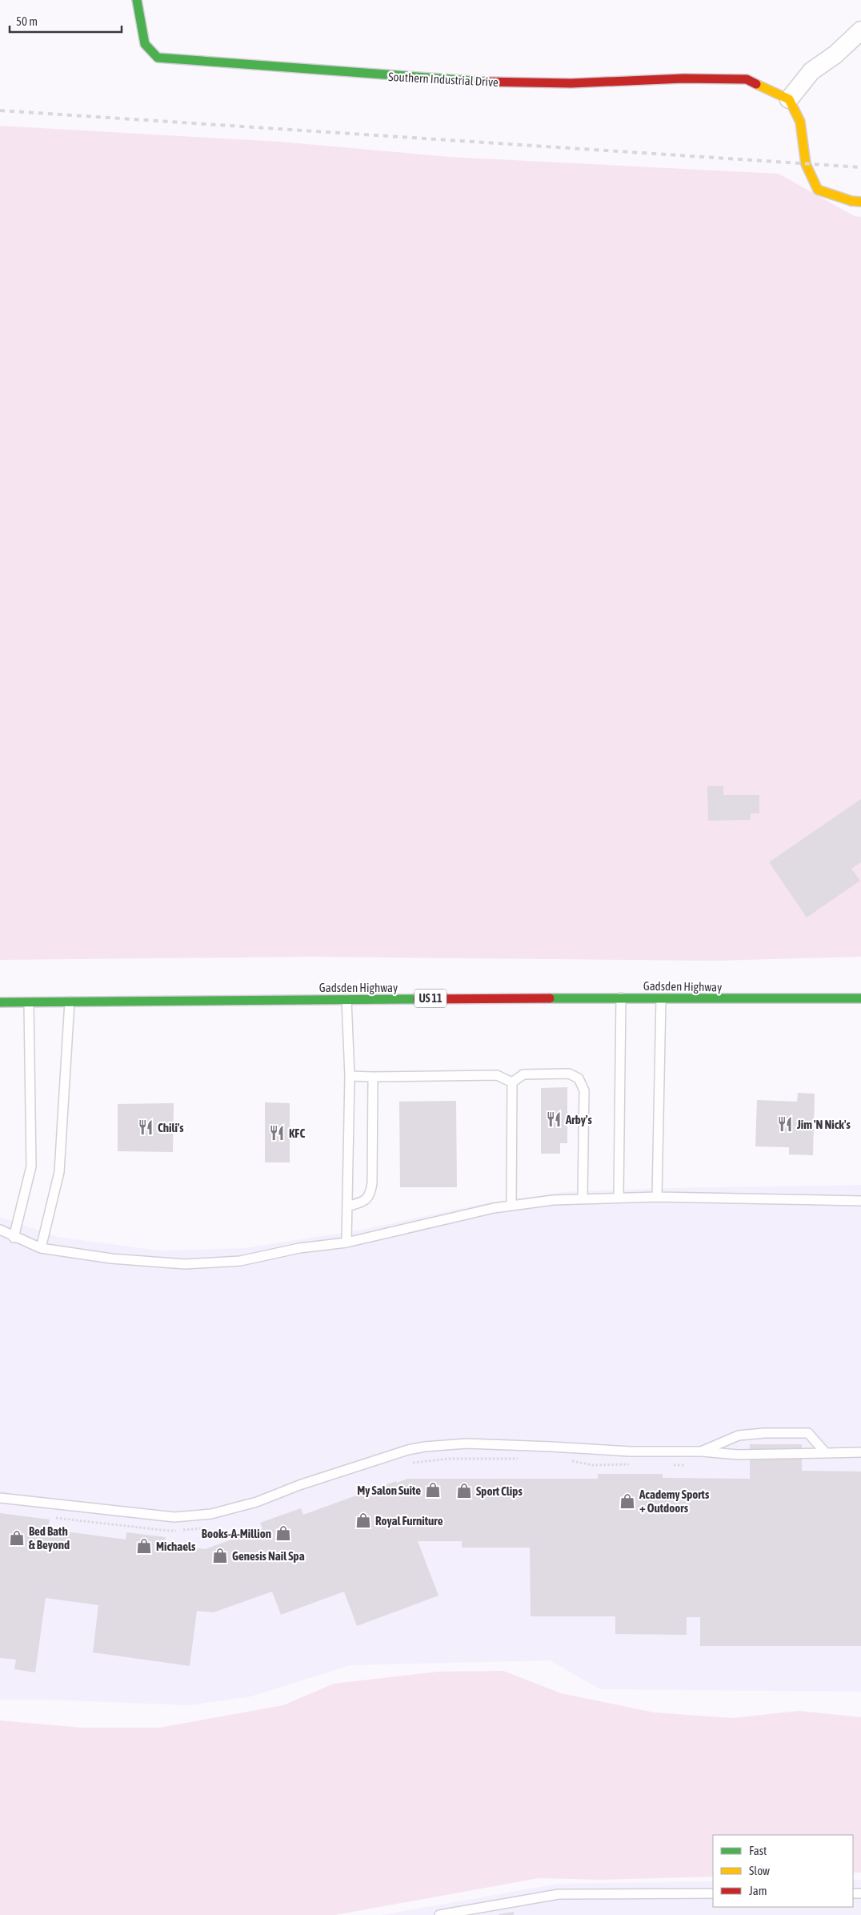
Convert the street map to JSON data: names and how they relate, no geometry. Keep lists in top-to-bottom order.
{
  "streets": {
    "main road": ["Southern Industrial Drive", "Gadsden Highway", "US 11"]
  },
  "places": {
    "restaurant": [
      "Arby's",
      "Jim 'N Nick's",
      "Chili's",
      "KFC"
    ],
    "shop": [
      "My Salon Suite",
      "Sport Clips",
      "Academy Sports + Outdoors",
      "Royal Furniture",
      "Books-A-Million",
      "Bed Bath & Beyond",
      "Michaels",
      "Genesis Nail Spa"
    ]
  },
  "legend": ["Fast", "Slow", "Jam"],
  "scale_bar": "50 m"
}
